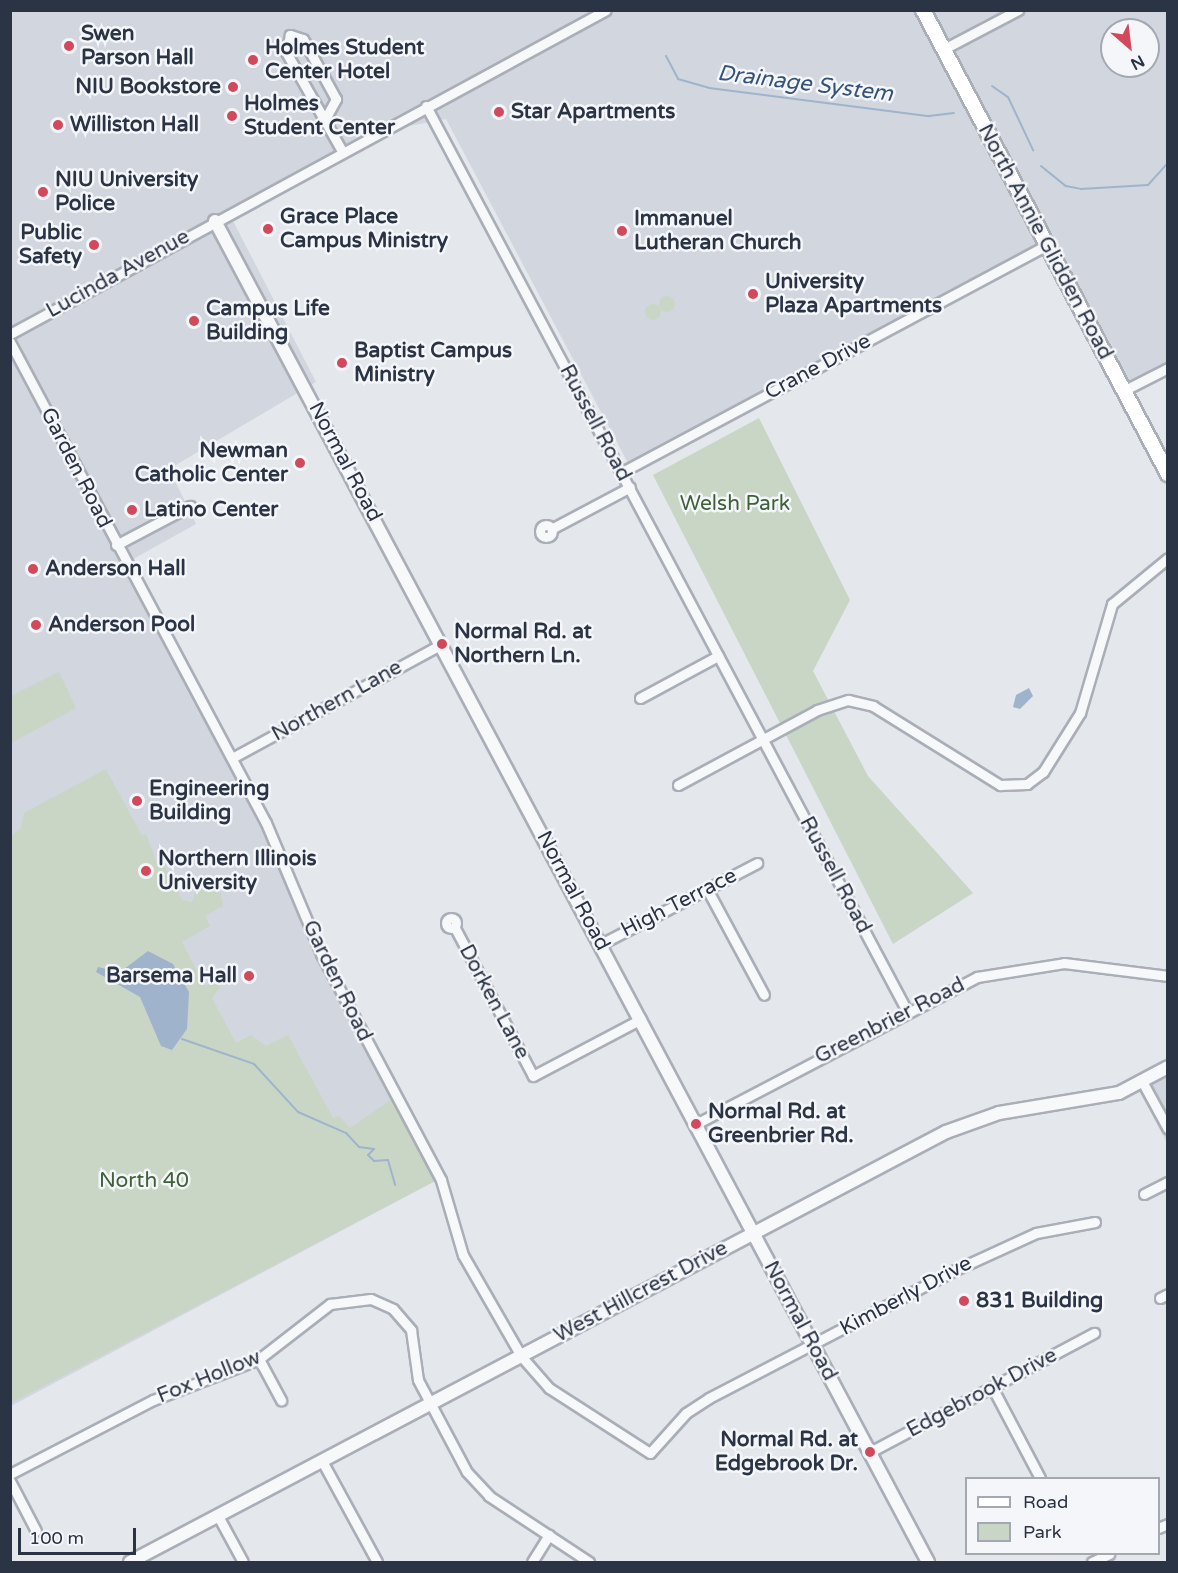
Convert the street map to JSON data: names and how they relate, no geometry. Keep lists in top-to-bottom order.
{
  "streets": {
    "main road": ["North Annie Glidden Road"],
    "street": [
      "Lucinda Avenue",
      "Crane Drive",
      "Russell Road",
      "Normal Road",
      "Garden Road",
      "Northern Lane",
      "High Terrace",
      "Dorken Lane",
      "Greenbrier Road",
      "West Hillcrest Drive",
      "Kimberly Drive",
      "Fox Hollow",
      "Edgebrook Drive"
    ]
  },
  "crossings": [
    ["North Annie Glidden Road", "Crane Drive"],
    ["Lucinda Avenue", "Russell Road"],
    ["Lucinda Avenue", "Normal Road"],
    ["Crane Drive", "Russell Road"],
    ["Russell Road", "Greenbrier Road"],
    ["Normal Road", "Northern Lane"],
    ["Normal Road", "High Terrace"],
    ["Normal Road", "Dorken Lane"],
    ["Normal Road", "Greenbrier Road"],
    ["Normal Road", "West Hillcrest Drive"],
    ["Normal Road", "Kimberly Drive"],
    ["Normal Road", "Edgebrook Drive"],
    ["Garden Road", "Northern Lane"],
    ["Garden Road", "West Hillcrest Drive"],
    ["Garden Road", "Kimberly Drive"],
    ["West Hillcrest Drive", "Fox Hollow"]
  ],
  "water": ["Drainage System"],
  "parks": ["Welsh Park", "North 40"],
  "places": [
    "Swen Parson Hall",
    "Holmes Student Center Hotel",
    "NIU Bookstore",
    "Star Apartments",
    "Holmes Student Center",
    "Williston Hall",
    "NIU University Police",
    "Grace Place Campus Ministry",
    "Immanuel Lutheran Church",
    "Public Safety",
    "University Plaza Apartments",
    "Campus Life Building",
    "Baptist Campus Ministry",
    "Newman Catholic Center",
    "Latino Center",
    "Anderson Hall",
    "Anderson Pool",
    "Normal Rd. at Northern Ln.",
    "Engineering Building",
    "Northern Illinois University",
    "Barsema Hall",
    "Normal Rd. at Greenbrier Rd.",
    "831 Building",
    "Normal Rd. at Edgebrook Dr."
  ],
  "legend": ["Road", "Park"],
  "scale_bar": "100 m",
  "north": "bottom right"
}
